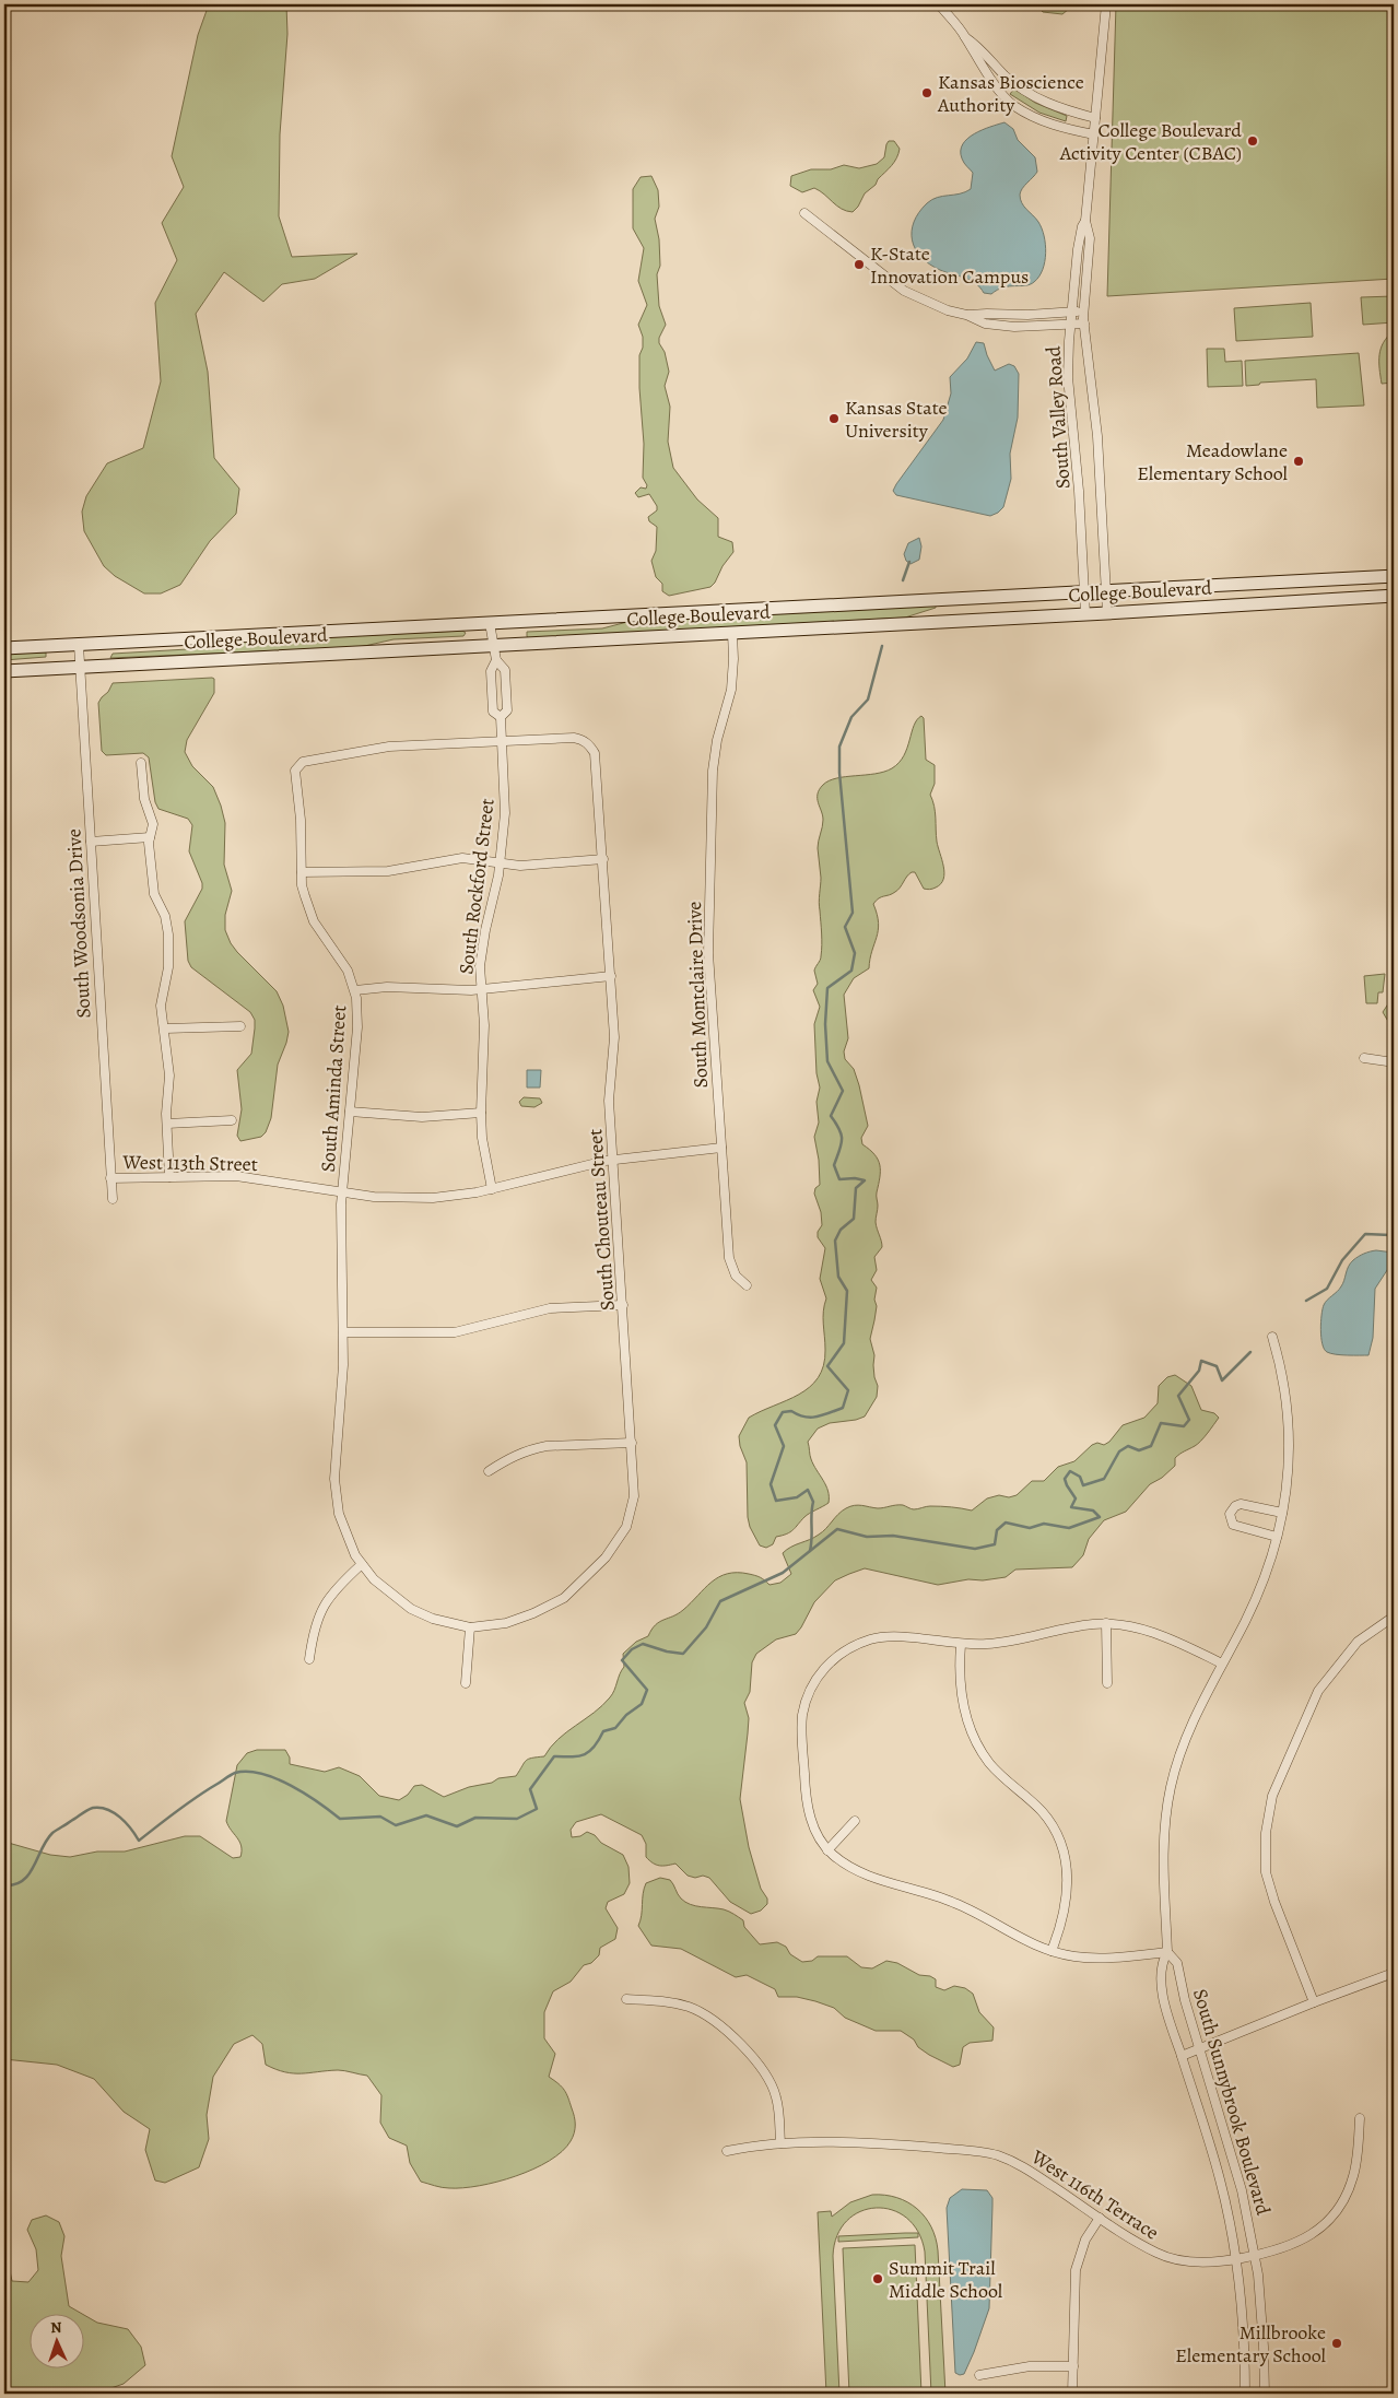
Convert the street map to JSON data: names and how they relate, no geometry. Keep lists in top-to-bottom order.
{
  "streets": {
    "main road": ["College Boulevard"],
    "street": [
      "South Valley Road",
      "South Rockford Street",
      "South Woodsonia Drive",
      "South Montclaire Drive",
      "South Aminda Street",
      "West 113th Street",
      "South Chouteau Street",
      "South Sunnybrook Boulevard",
      "West 116th Terrace"
    ]
  },
  "crossings": [
    ["South Valley Road", "College Boulevard"],
    ["College Boulevard", "South Rockford Street"],
    ["College Boulevard", "South Woodsonia Drive"],
    ["College Boulevard", "South Montclaire Drive"],
    ["South Rockford Street", "South Aminda Street"],
    ["South Rockford Street", "West 113th Street"],
    ["South Rockford Street", "South Chouteau Street"],
    ["South Woodsonia Drive", "West 113th Street"],
    ["South Montclaire Drive", "West 113th Street"],
    ["South Aminda Street", "West 113th Street"],
    ["South Aminda Street", "South Chouteau Street"],
    ["West 113th Street", "South Chouteau Street"],
    ["South Sunnybrook Boulevard", "West 116th Terrace"]
  ],
  "places": [
    "Kansas Bioscience Authority",
    "College Boulevard Activity Center (CBAC)",
    "K-State Innovation Campus",
    "Kansas State University",
    "Meadowlane Elementary School",
    "Summit Trail Middle School",
    "Millbrooke Elementary School"
  ],
  "north": "top"
}
